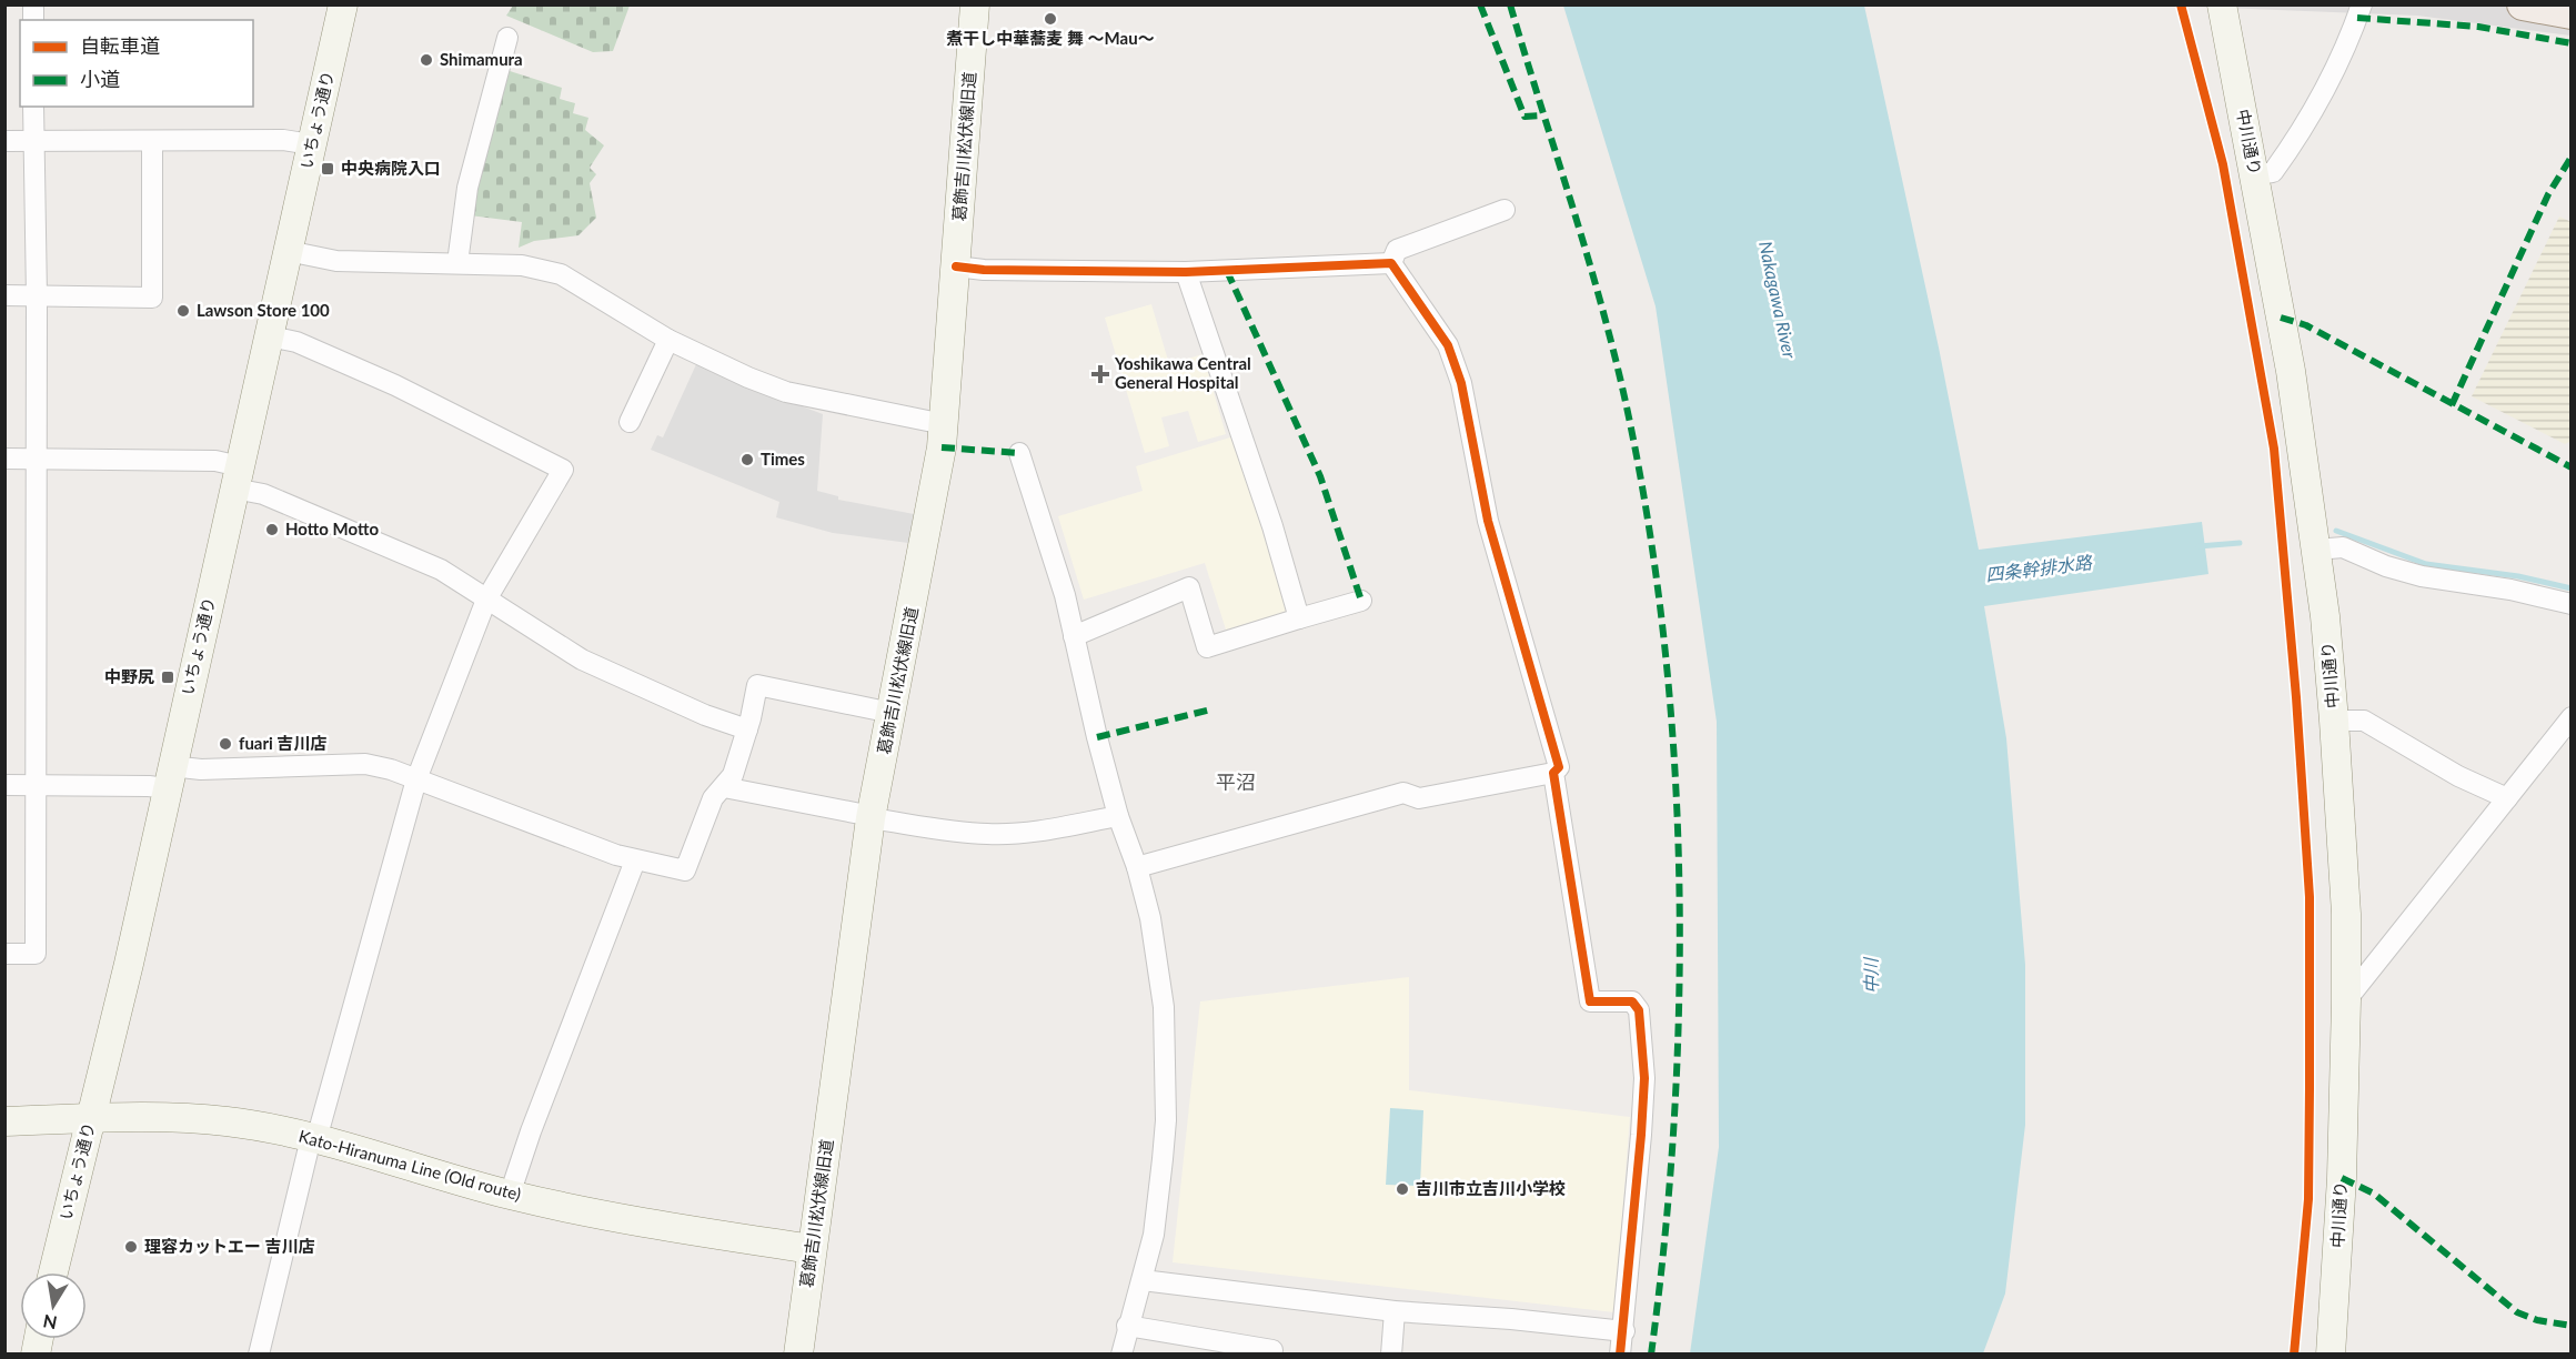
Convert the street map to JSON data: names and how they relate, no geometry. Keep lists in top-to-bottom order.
{
  "streets": {
    "street": [
      "いちょう通り",
      "中川通り",
      "葛飾吉川松伏線旧道",
      "Kato-Hiranuma Line (Old route)"
    ]
  },
  "crossings": [
    ["いちょう通り", "Kato-Hiranuma Line (Old route)"],
    ["葛飾吉川松伏線旧道", "Kato-Hiranuma Line (Old route)"]
  ],
  "districts": ["平沼"],
  "water": ["Nakagawa River", "四条幹排水路", "中川"],
  "places": {
    "other": [
      "煮干し中華蕎麦 舞 〜Mau〜",
      "Shimamura",
      "Lawson Store 100",
      "Times",
      "Hotto Motto",
      "fuari 吉川店",
      "吉川市立吉川小学校",
      "理容カットエー 吉川店"
    ],
    "transit": ["中央病院入口", "中野尻"],
    "health": ["Yoshikawa Central General Hospital"]
  },
  "legend": ["自転車道", "小道"],
  "north": "bottom"
}
